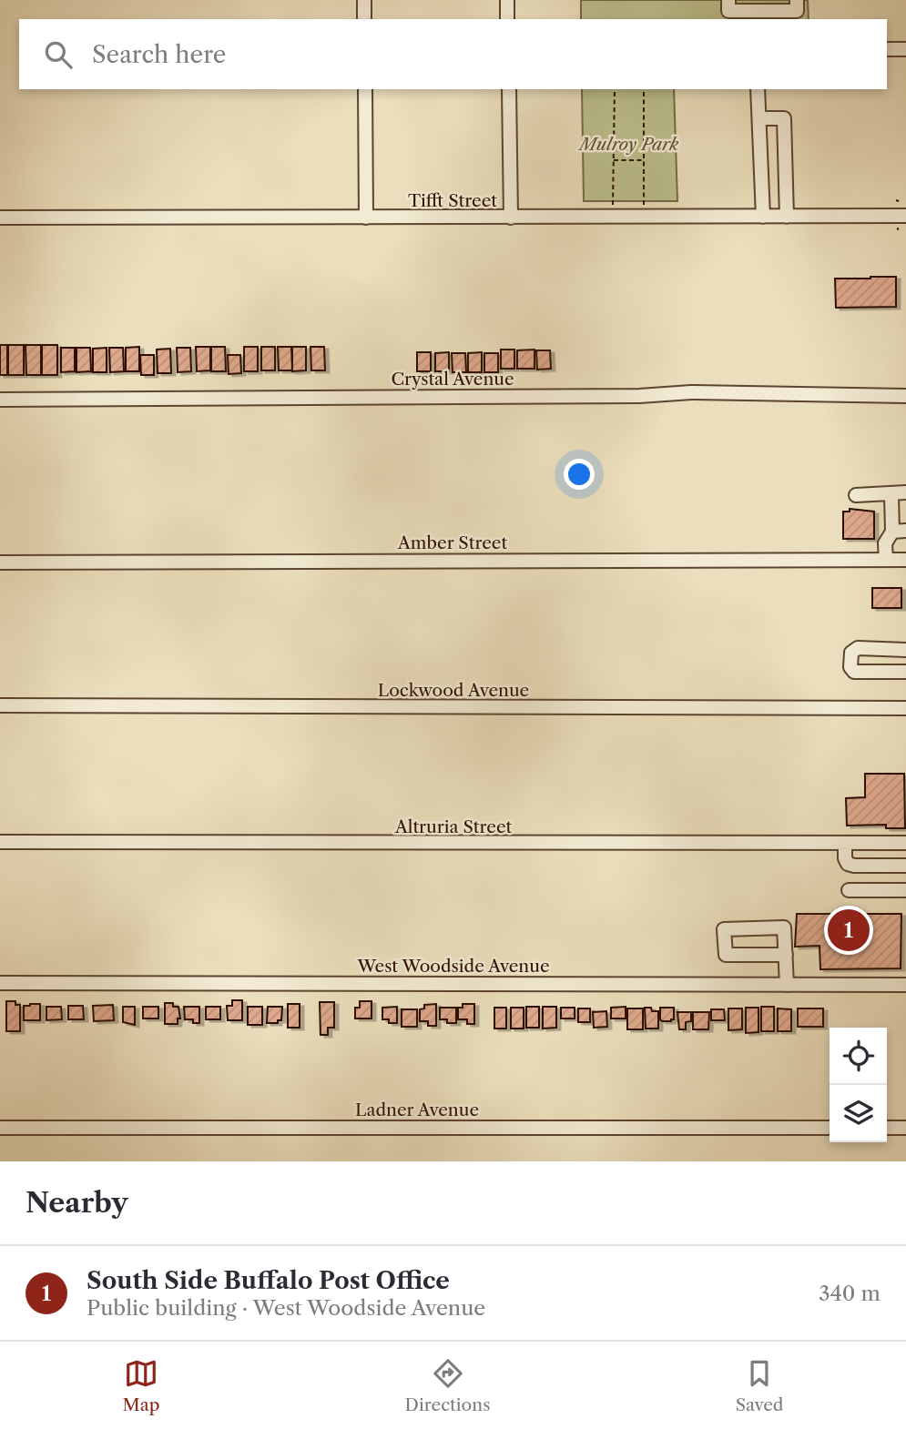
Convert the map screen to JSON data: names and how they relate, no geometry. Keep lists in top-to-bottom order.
{
  "streets": {
    "street": [
      "Tifft Street",
      "Crystal Avenue",
      "Amber Street",
      "Lockwood Avenue",
      "Altruria Street",
      "West Woodside Avenue",
      "Ladner Avenue"
    ]
  },
  "parks": ["Mulroy Park"],
  "page": {
    "search": "Search here",
    "pins": "1",
    "heading": "Nearby",
    "list": [
      {
        "mark": "1",
        "name": "South Side Buffalo Post Office",
        "note": "Public building · West Woodside Avenue",
        "value": "340 m"
      }
    ],
    "nav": ["Map", "Directions", "Saved"]
  }
}
